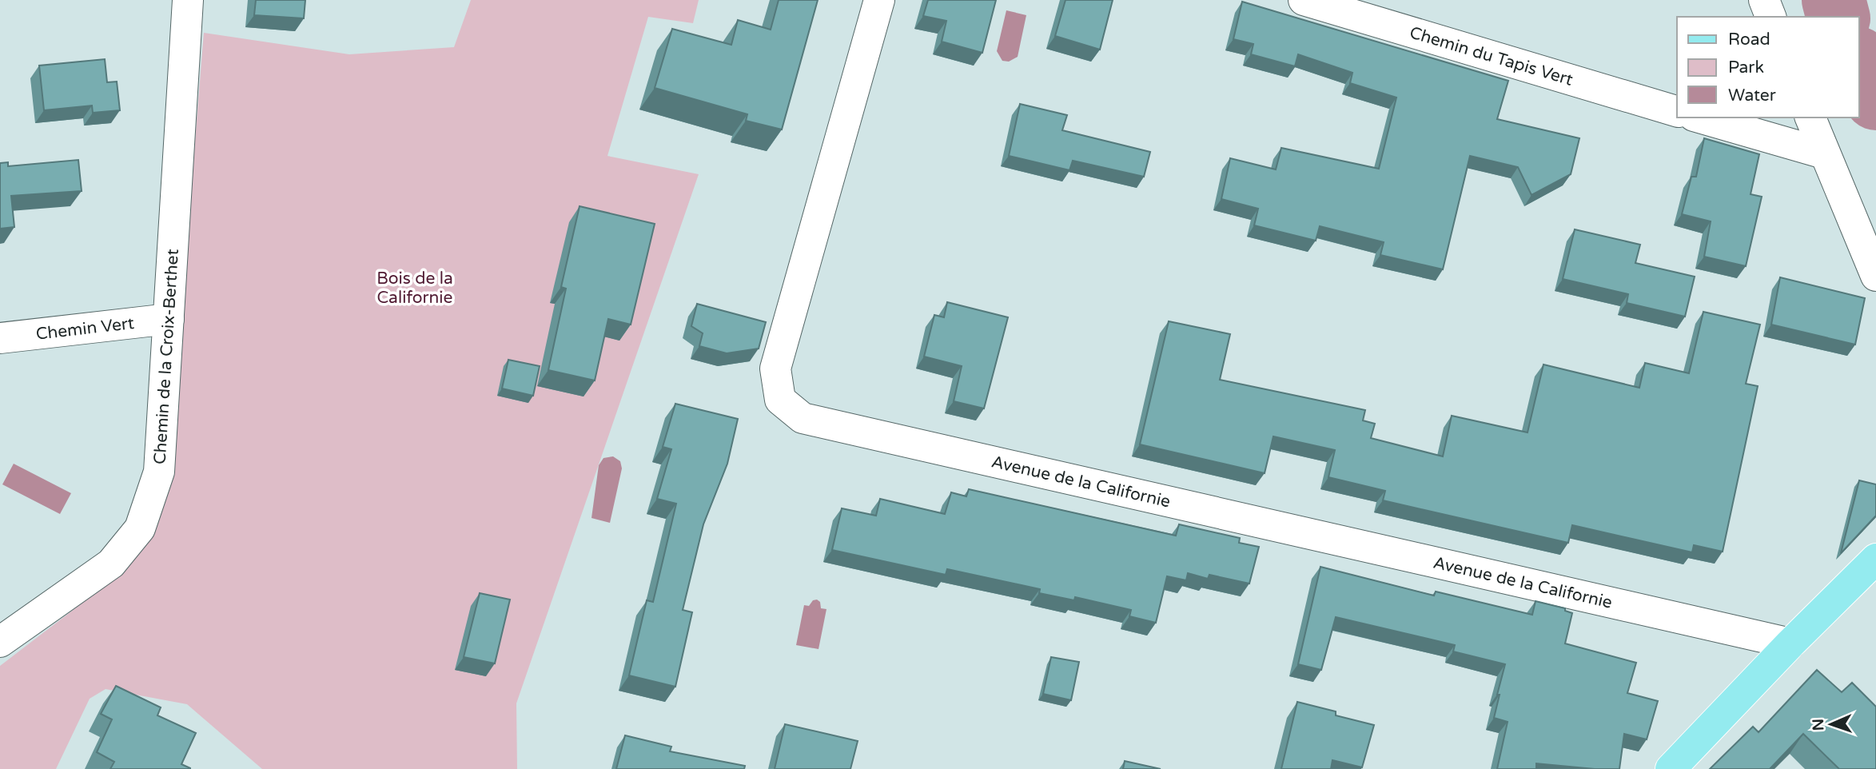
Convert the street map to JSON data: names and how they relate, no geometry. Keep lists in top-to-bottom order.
{
  "streets": {
    "street": [
      "Chemin du Tapis Vert",
      "Chemin Vert",
      "Chemin de la Croix-Berthet",
      "Avenue de la Californie"
    ]
  },
  "crossings": [
    ["Chemin Vert", "Chemin de la Croix-Berthet"]
  ],
  "parks": ["Bois de la Californie"],
  "legend": ["Road", "Park", "Water"],
  "north": "left"
}
